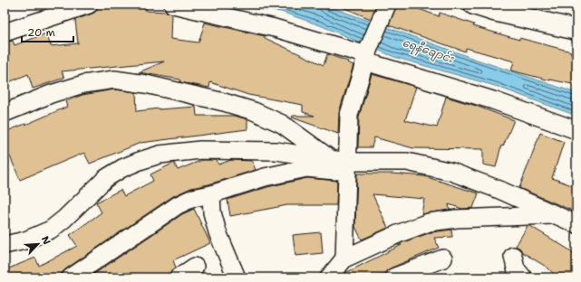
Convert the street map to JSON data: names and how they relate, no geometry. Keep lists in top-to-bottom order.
{
  "water": ["ရေနီချောင်း"],
  "scale_bar": "20 m",
  "north": "top right"
}
